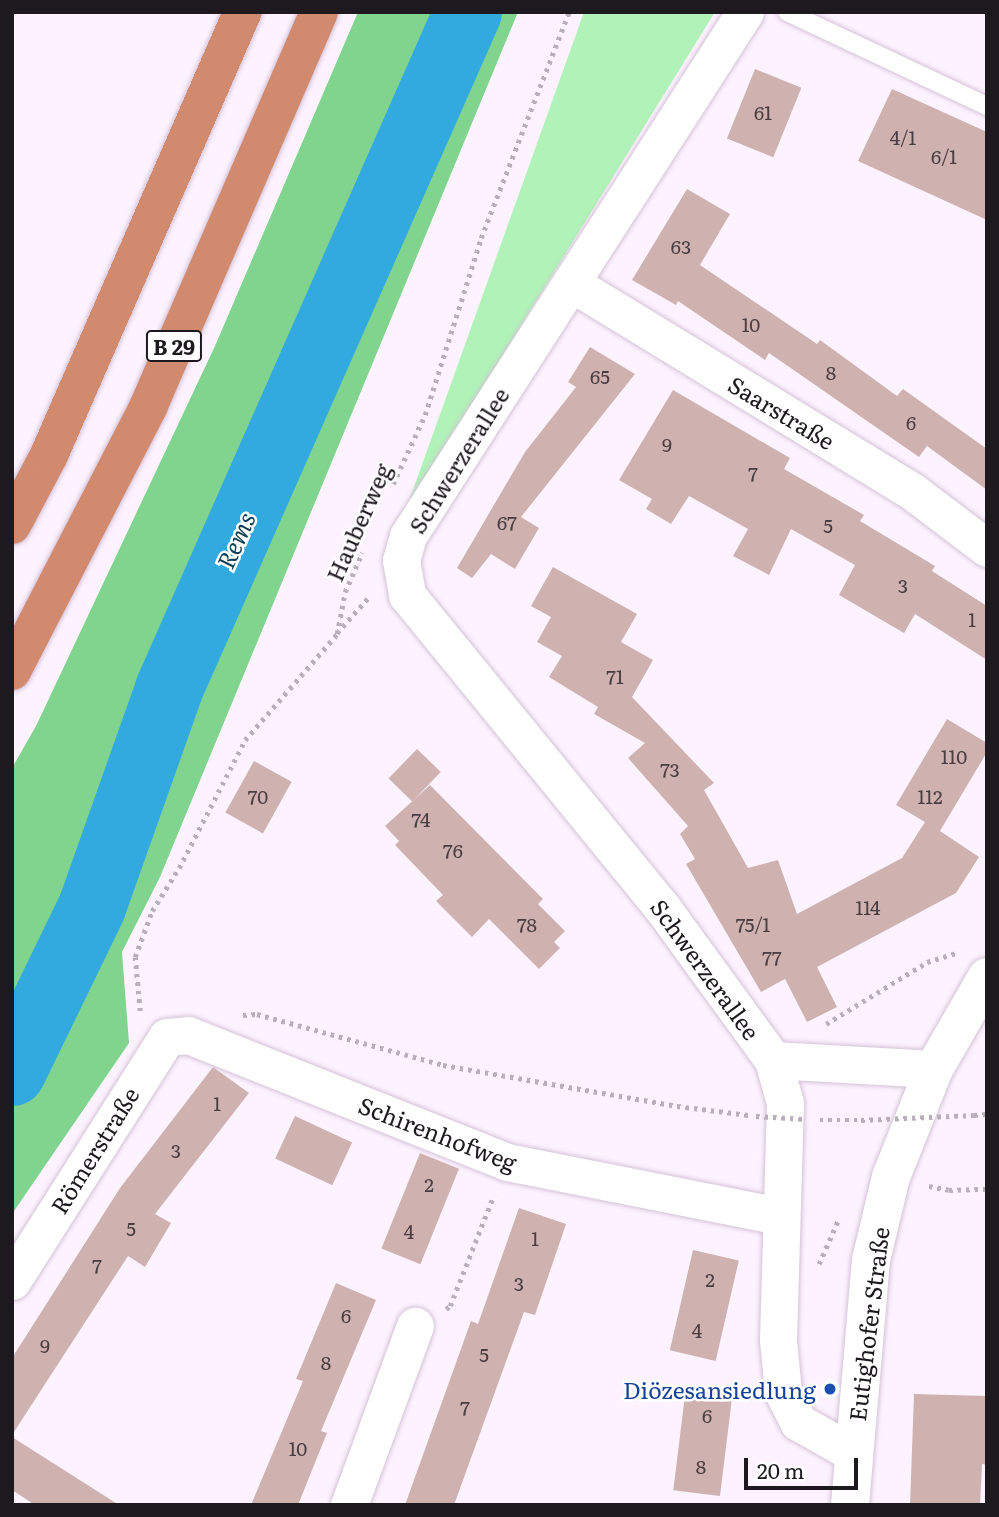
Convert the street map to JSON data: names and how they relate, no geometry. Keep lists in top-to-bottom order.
{
  "streets": {
    "highway": ["B 29"],
    "street": [
      "Saarstraße",
      "Schwerzerallee",
      "Schirenhofweg",
      "Römerstraße",
      "Eutighofer Straße"
    ],
    "path": ["Hauberweg"]
  },
  "crossings": [
    ["Saarstraße", "Schwerzerallee"],
    ["Schwerzerallee", "Schirenhofweg"],
    ["Schwerzerallee", "Eutighofer Straße"],
    ["Hauberweg", "Römerstraße"],
    ["Schirenhofweg", "Römerstraße"]
  ],
  "water": ["Rems"],
  "places": ["Diözesansiedlung"],
  "house_numbers": [
    "61",
    "4/1",
    "6/1",
    "63",
    "10",
    "8",
    "65",
    "6",
    "9",
    "7",
    "67",
    "5",
    "3",
    "1",
    "71",
    "110",
    "73",
    "70",
    "112",
    "74",
    "76",
    "114",
    "78",
    "75/1",
    "77",
    "1",
    "3",
    "2",
    "5",
    "4",
    "1",
    "7",
    "2",
    "3",
    "6",
    "4",
    "9",
    "5",
    "8",
    "7",
    "6",
    "10",
    "8"
  ],
  "scale_bar": "20 m"
}
